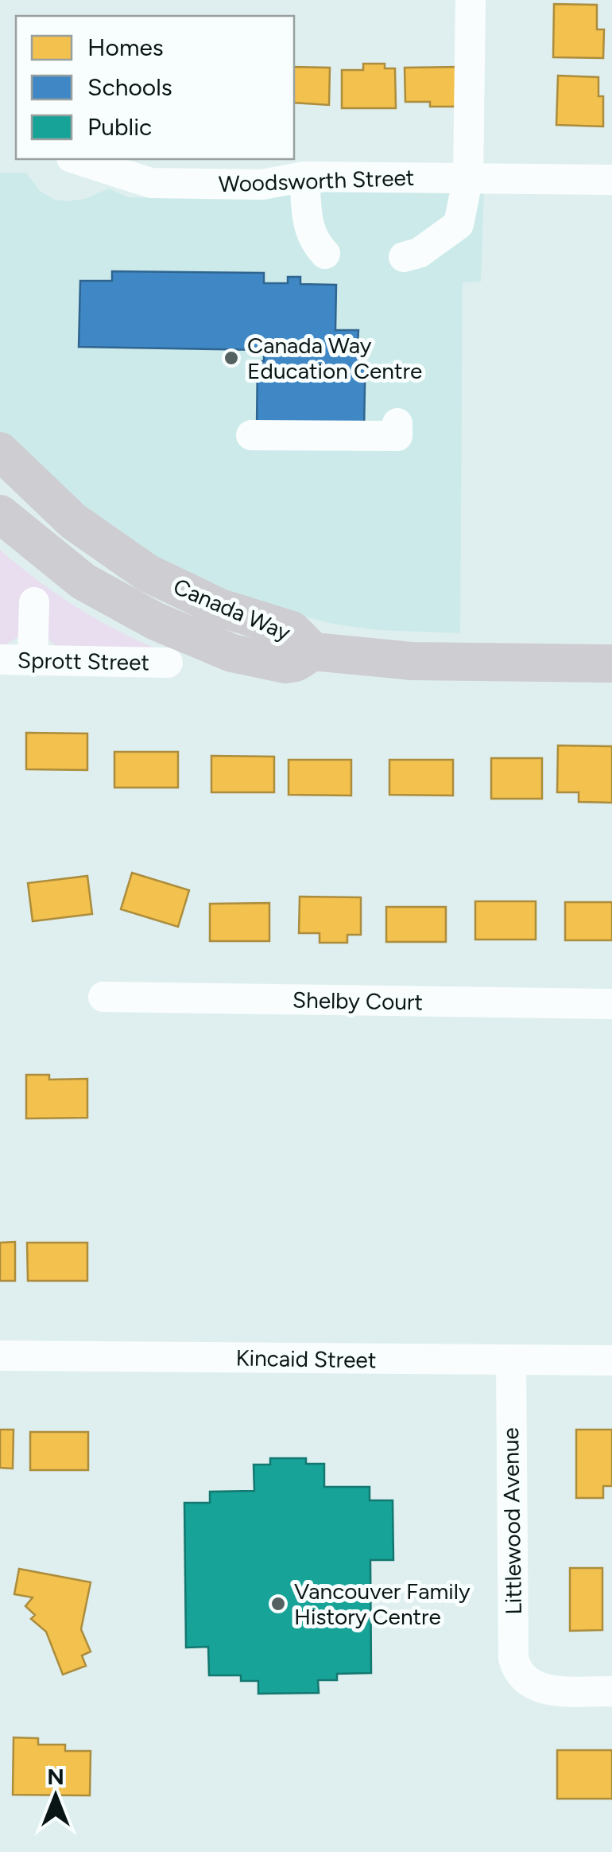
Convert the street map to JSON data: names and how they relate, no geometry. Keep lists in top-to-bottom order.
{
  "streets": {
    "main road": ["Canada Way"],
    "street": [
      "Woodsworth Street",
      "Sprott Street",
      "Shelby Court",
      "Kincaid Street",
      "Littlewood Avenue"
    ]
  },
  "crossings": [
    ["Kincaid Street", "Littlewood Avenue"]
  ],
  "places": ["Canada Way Education Centre", "Vancouver Family History Centre"],
  "legend": ["Homes", "Schools", "Public"],
  "north": "top"
}
